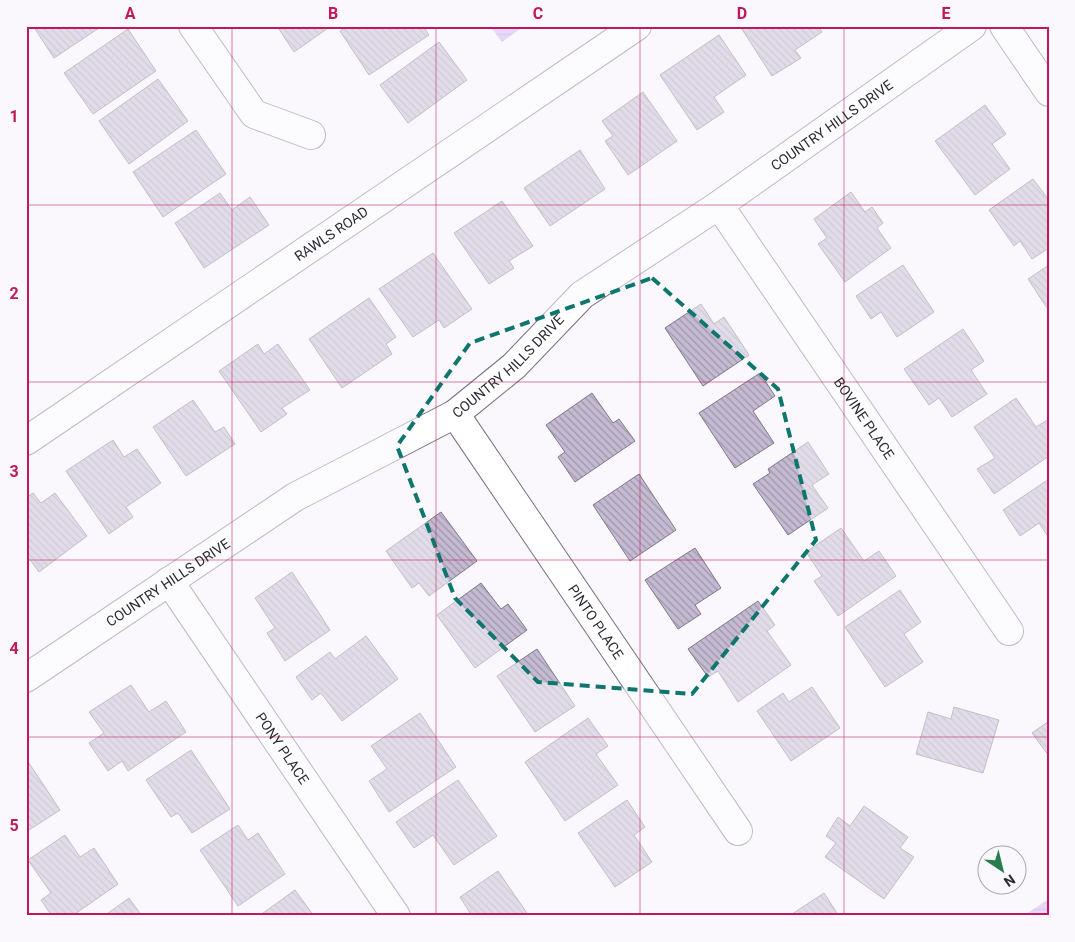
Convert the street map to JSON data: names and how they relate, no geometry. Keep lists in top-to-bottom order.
{
  "streets": {
    "street": [
      "COUNTRY HILLS DRIVE",
      "RAWLS ROAD",
      "BOVINE PLACE",
      "PINTO PLACE",
      "PONY PLACE"
    ]
  },
  "crossings": [
    ["COUNTRY HILLS DRIVE", "BOVINE PLACE"],
    ["COUNTRY HILLS DRIVE", "PINTO PLACE"],
    ["COUNTRY HILLS DRIVE", "PONY PLACE"]
  ],
  "north": "bottom right",
  "grid": {
    "columns": [
      "A",
      "B",
      "C",
      "D",
      "E"
    ],
    "rows": [
      "1",
      "2",
      "3",
      "4",
      "5"
    ]
  }
}
